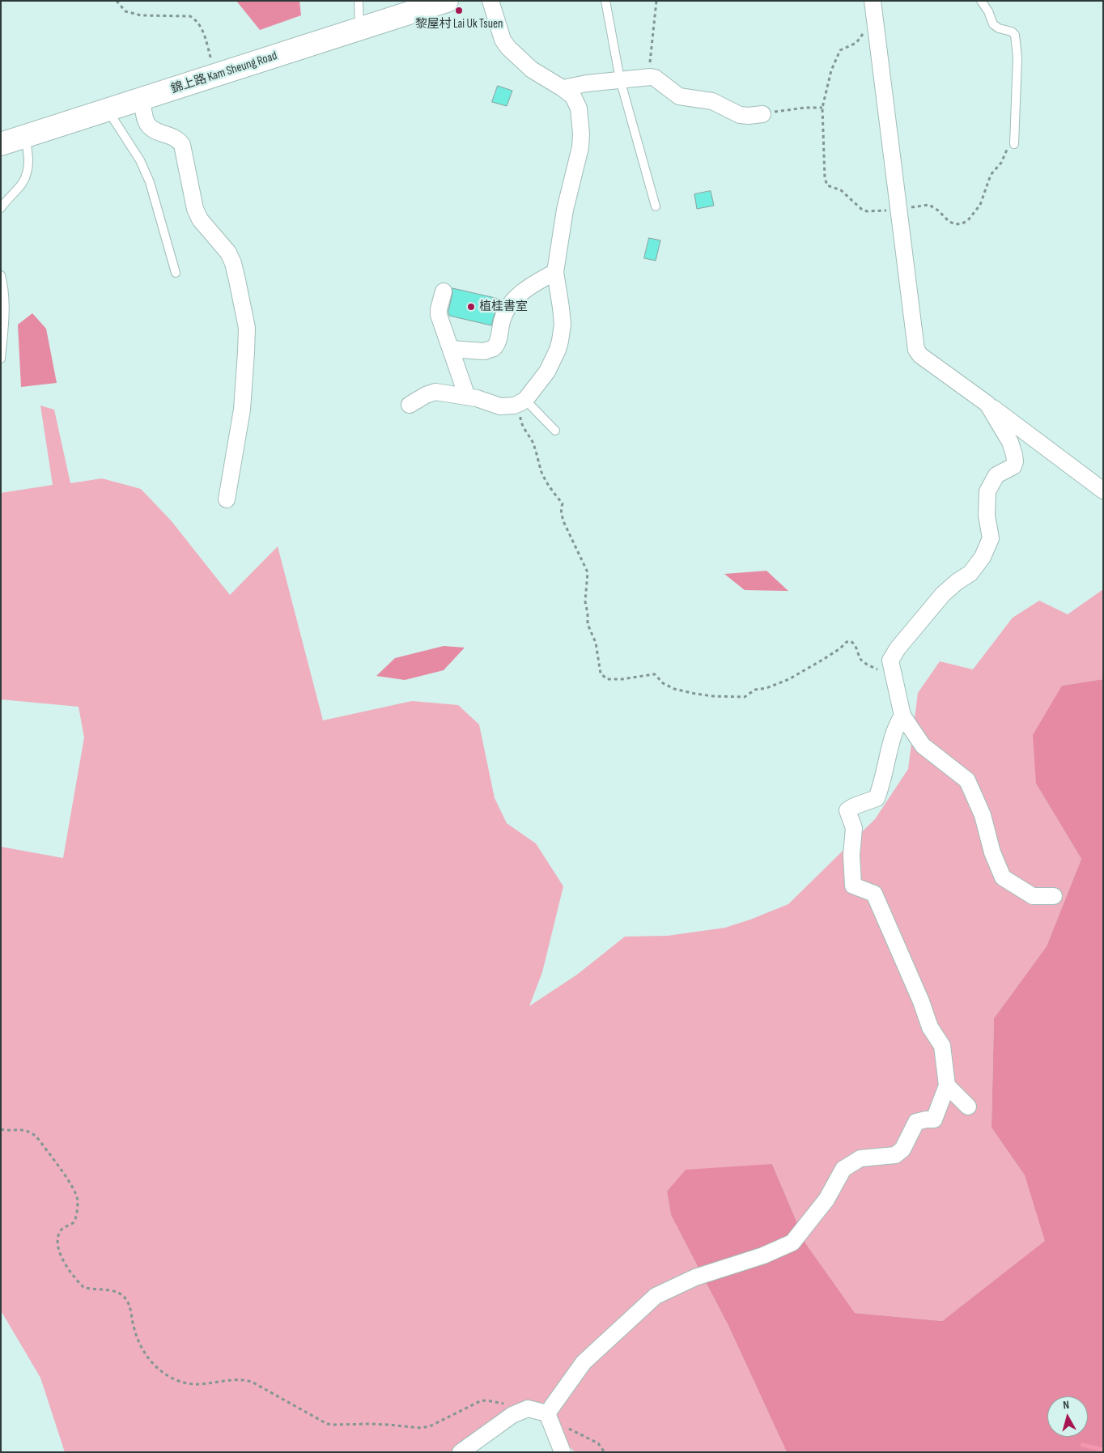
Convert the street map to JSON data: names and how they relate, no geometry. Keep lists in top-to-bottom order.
{
  "streets": {
    "main road": ["錦上路 Kam Sheung Road"]
  },
  "places": ["黎屋村 Lai Uk Tsuen", "植桂書室"],
  "north": "top"
}
